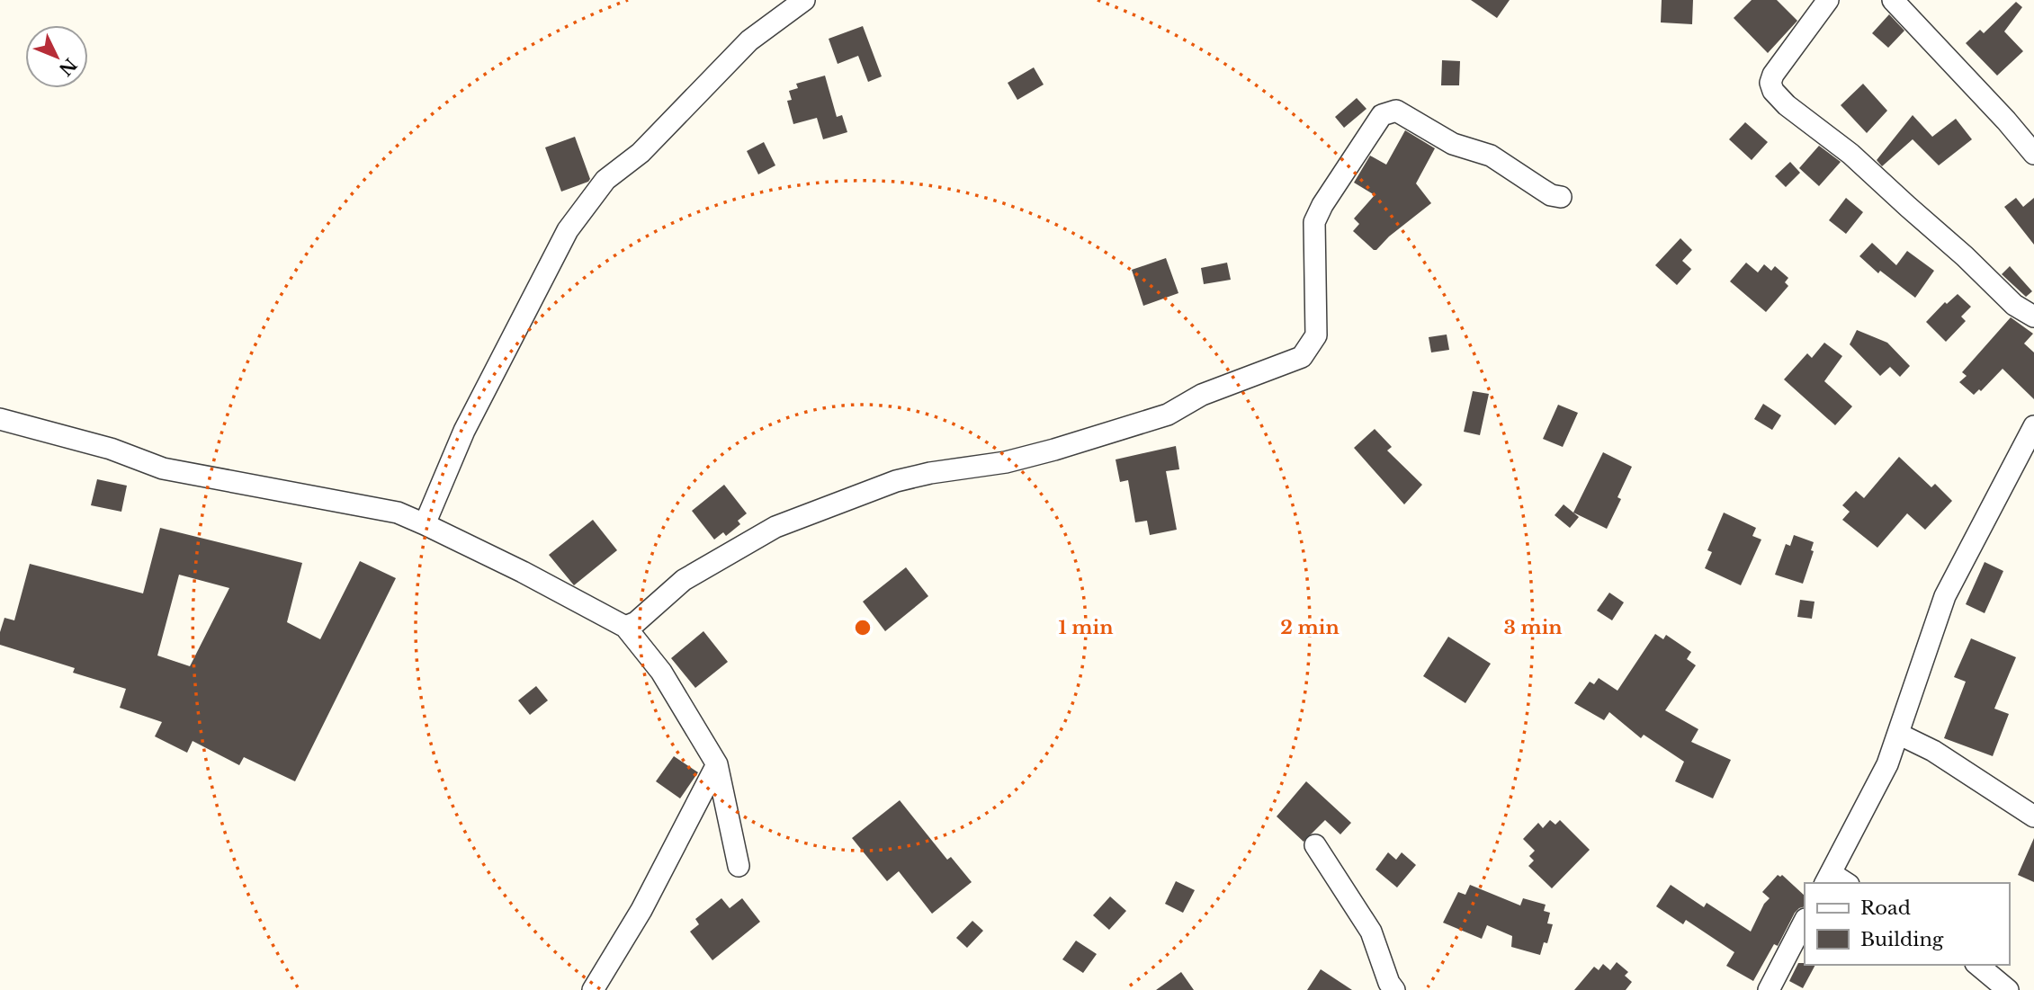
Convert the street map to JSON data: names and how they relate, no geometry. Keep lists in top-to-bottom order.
{
  "legend": ["Road", "Building"],
  "north": "bottom right",
  "rings": ["1 min", "2 min", "3 min"]
}
